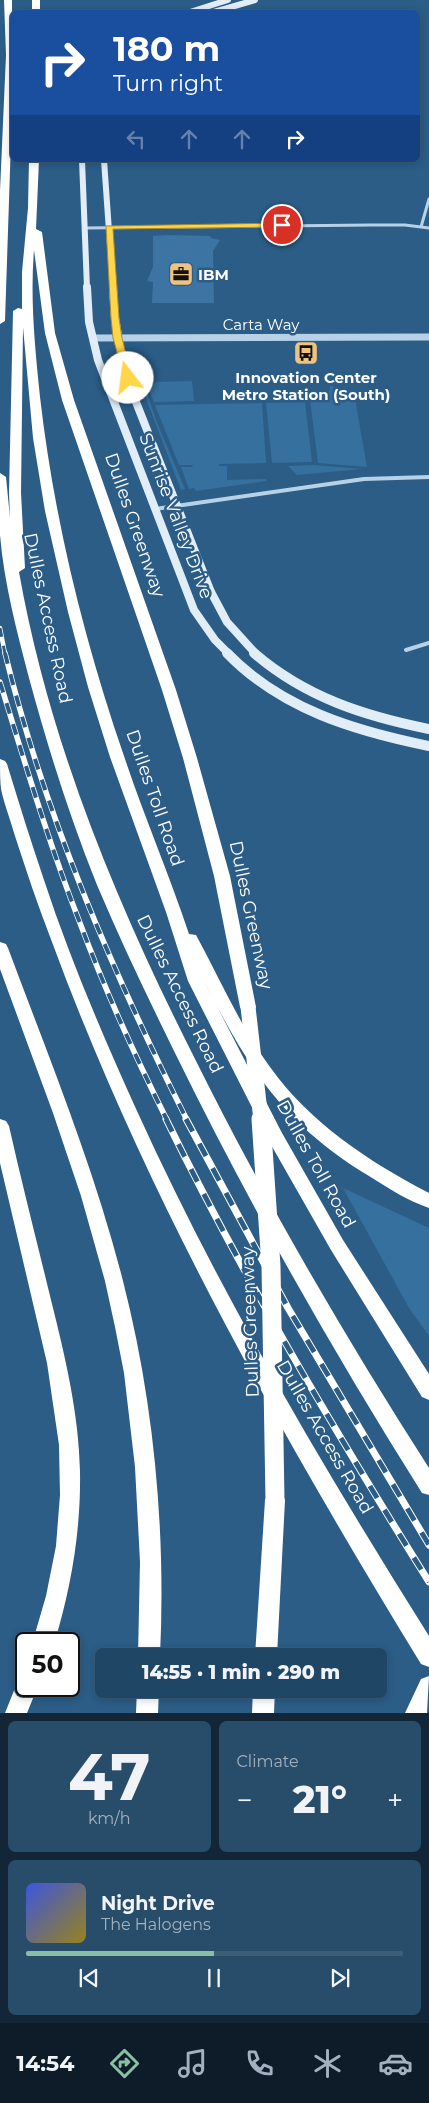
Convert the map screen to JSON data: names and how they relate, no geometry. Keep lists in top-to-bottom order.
{
  "streets": {
    "highway": ["Dulles Greenway", "Dulles Access Road", "Dulles Toll Road"],
    "main road": ["Sunrise Valley Drive"],
    "street": ["Carta Way"]
  },
  "crossings": [
    ["Carta Way", "Sunrise Valley Drive"],
    ["Dulles Greenway", "Dulles Toll Road"]
  ],
  "places": {
    "office": ["IBM"],
    "bus stop": ["Innovation Center Metro Station (South)"]
  },
  "page": {
    "turn": ["180 m", "Turn right"],
    "limit": "50",
    "trip": "14:55 · 1 min · 290 m",
    "tile": [
      ["47", "km/h"],
      "Climate"
    ],
    "heat": ["−", "21°", "+"],
    "song": ["Night Drive", "The Halogens"],
    "tabs": "14:54"
  }
}
